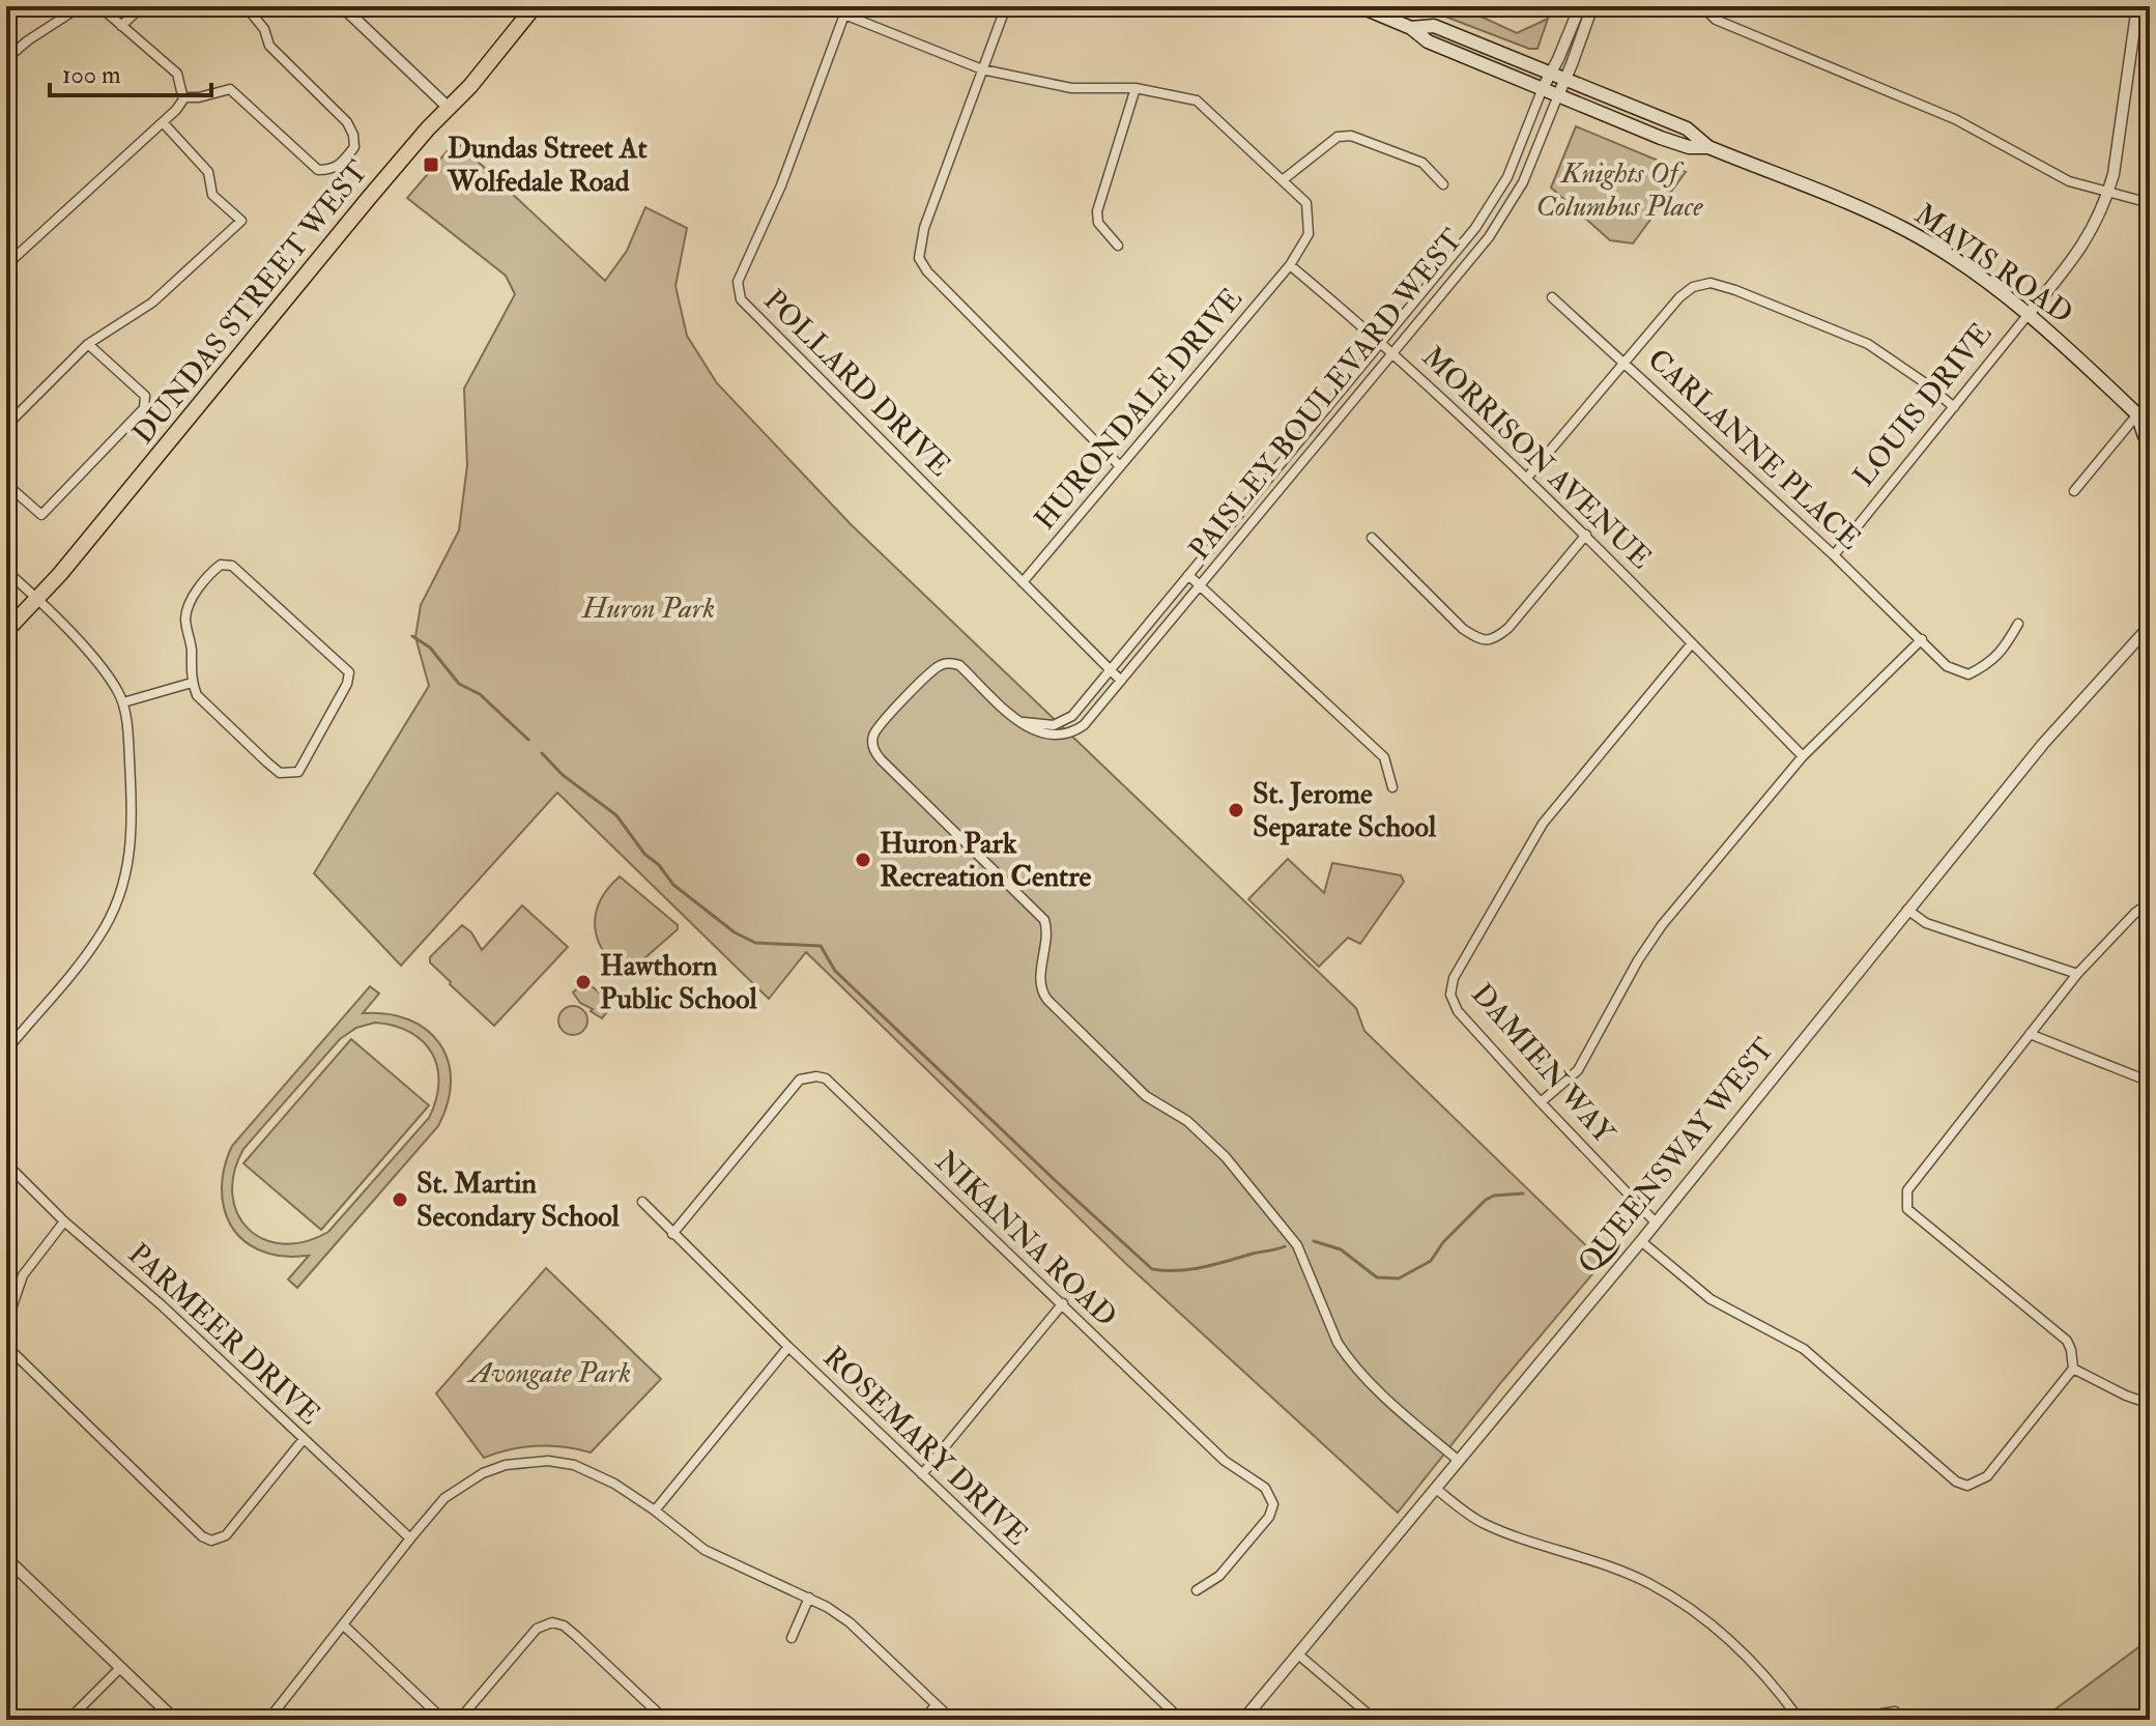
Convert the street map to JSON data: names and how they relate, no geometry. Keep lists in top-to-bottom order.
{
  "streets": {
    "main road": ["MAVIS ROAD", "DUNDAS STREET WEST"],
    "street": [
      "POLLARD DRIVE",
      "PAISLEY BOULEVARD WEST",
      "LOUIS DRIVE",
      "HURONDALE DRIVE",
      "CARLANNE PLACE",
      "MORRISON AVENUE",
      "DAMIEN WAY",
      "QUEENSWAY WEST",
      "NIKANNA ROAD",
      "PARMEER DRIVE",
      "ROSEMARY DRIVE"
    ]
  },
  "crossings": [
    ["MAVIS ROAD", "PAISLEY BOULEVARD WEST"],
    ["MAVIS ROAD", "LOUIS DRIVE"],
    ["POLLARD DRIVE", "PAISLEY BOULEVARD WEST"],
    ["POLLARD DRIVE", "HURONDALE DRIVE"],
    ["PAISLEY BOULEVARD WEST", "MORRISON AVENUE"],
    ["PAISLEY BOULEVARD WEST", "QUEENSWAY WEST"],
    ["LOUIS DRIVE", "CARLANNE PLACE"],
    ["HURONDALE DRIVE", "MORRISON AVENUE"],
    ["MORRISON AVENUE", "DAMIEN WAY"],
    ["DAMIEN WAY", "QUEENSWAY WEST"],
    ["NIKANNA ROAD", "ROSEMARY DRIVE"]
  ],
  "parks": ["Knights Of Columbus Place", "Huron Park", "Avongate Park"],
  "places": {
    "transit": ["Dundas Street At Wolfedale Road"],
    "other": [
      "St. Jerome Separate School",
      "Huron Park Recreation Centre",
      "Hawthorn Public School",
      "St. Martin Secondary School"
    ]
  },
  "scale_bar": "100 m"
}
